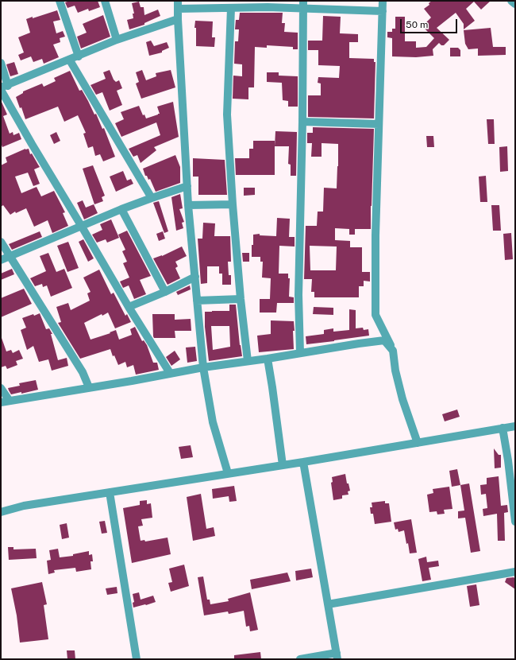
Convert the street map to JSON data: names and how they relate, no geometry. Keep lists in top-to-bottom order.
{
  "scale_bar": "50 m"
}
